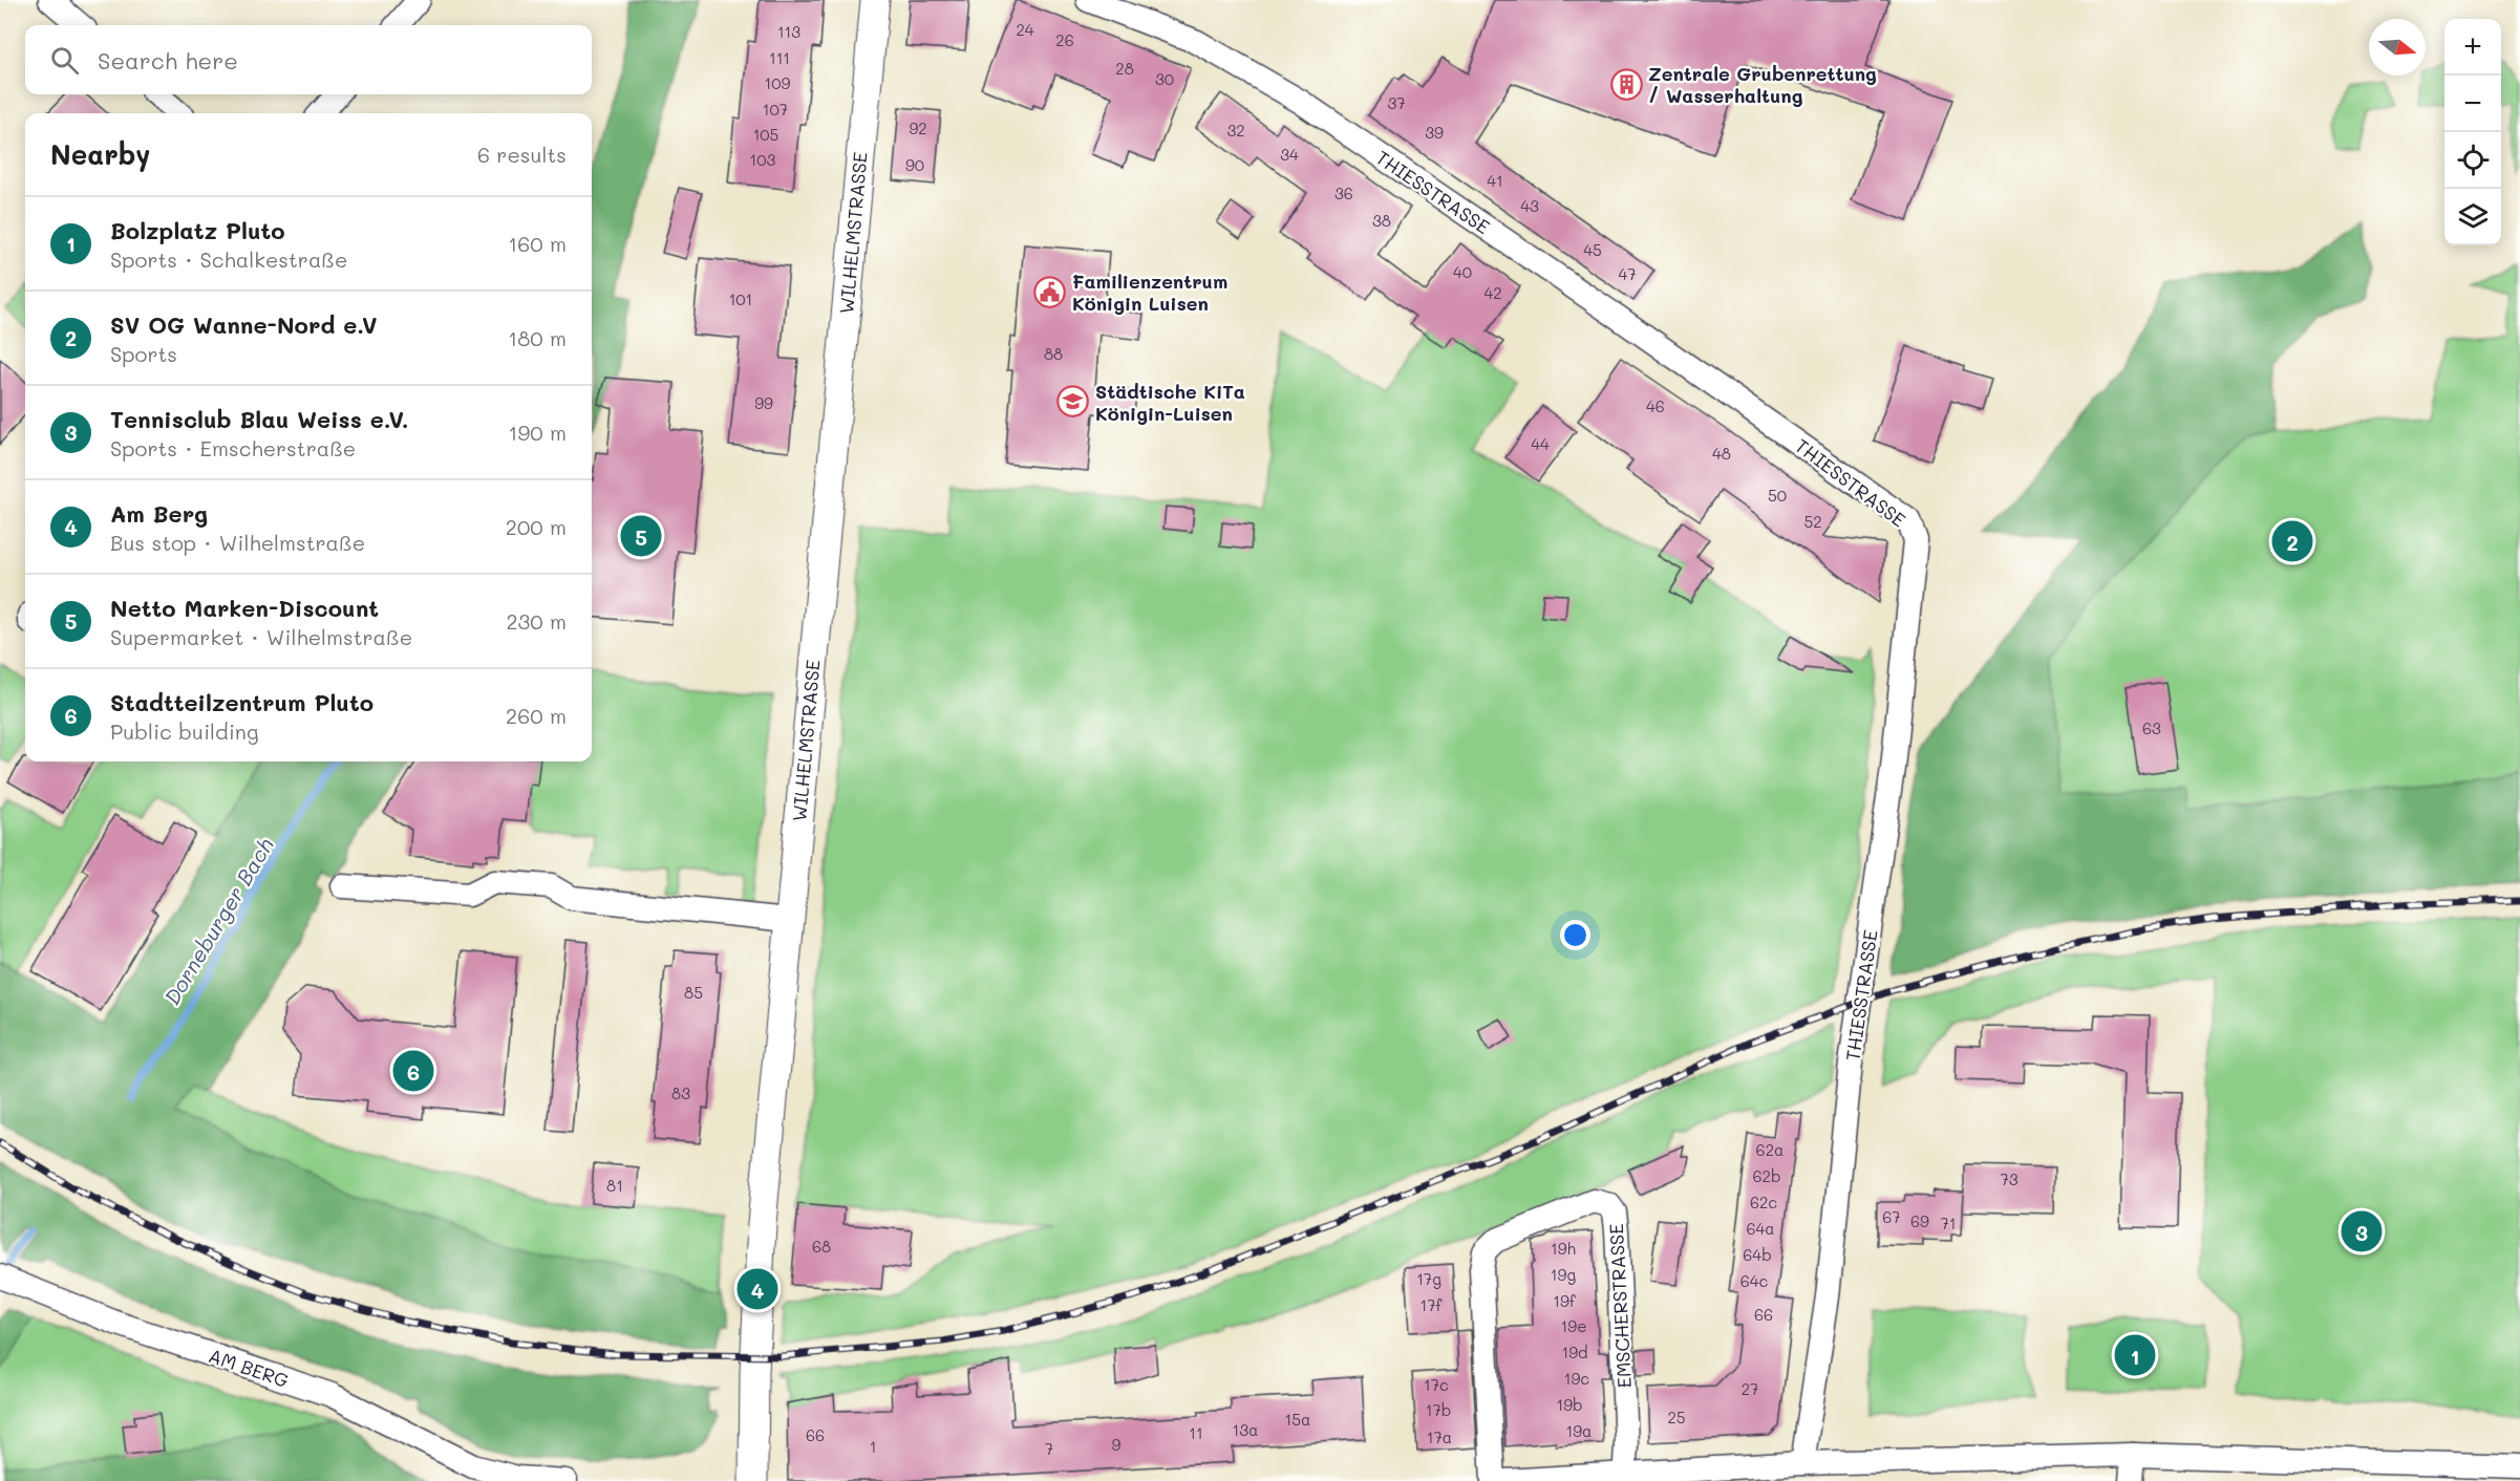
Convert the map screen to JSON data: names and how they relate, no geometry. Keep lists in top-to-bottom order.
{
  "streets": {
    "street": [
      "THIESSTRASSE",
      "WILHELMSTRASSE",
      "EMSCHERSTRASSE",
      "AM BERG"
    ]
  },
  "water": ["Dorneburger Bach"],
  "places": {
    "building": ["Zentrale Grubenrettung / Wasserhaltung"],
    "public building": ["Familienzentrum Königin Luisen"],
    "school or university": ["Städtische KiTa Königin-Luisen"]
  },
  "house_numbers": [
    "24",
    "113",
    "26",
    "111",
    "28",
    "30",
    "109",
    "37",
    "107",
    "92",
    "32",
    "39",
    "105",
    "34",
    "103",
    "90",
    "41",
    "36",
    "43",
    "38",
    "45",
    "40",
    "47",
    "42",
    "101",
    "88",
    "99",
    "46",
    "44",
    "48",
    "50",
    "52",
    "63",
    "85",
    "83",
    "62a",
    "62b",
    "73",
    "81",
    "62c",
    "67",
    "69",
    "71",
    "64a",
    "68",
    "19h",
    "64b",
    "19g",
    "17g",
    "64c",
    "19f",
    "17f",
    "66",
    "19e",
    "19d",
    "19c",
    "17c",
    "27",
    "19b",
    "17b",
    "25",
    "15a",
    "13a",
    "19a",
    "11",
    "66",
    "17a",
    "9",
    "1",
    "7"
  ],
  "north": "right",
  "page": {
    "map_buttons": ["+", "−"],
    "search": "Search here",
    "heading": ["Nearby", "6 results"],
    "list": [
      {
        "mark": "1",
        "name": "Bolzplatz Pluto",
        "note": "Sports · Schalkestraße",
        "value": "160 m"
      },
      {
        "mark": "2",
        "name": "SV OG Wanne-Nord e.V",
        "note": "Sports",
        "value": "180 m"
      },
      {
        "mark": "3",
        "name": "Tennisclub Blau Weiss e.V.",
        "note": "Sports · Emscherstraße",
        "value": "190 m"
      },
      {
        "mark": "4",
        "name": "Am Berg",
        "note": "Bus stop · Wilhelmstraße",
        "value": "200 m"
      },
      {
        "mark": "5",
        "name": "Netto Marken-Discount",
        "note": "Supermarket · Wilhelmstraße",
        "value": "230 m"
      },
      {
        "mark": "6",
        "name": "Stadtteilzentrum Pluto",
        "note": "Public building",
        "value": "260 m"
      }
    ],
    "pins": [
      "5",
      "2",
      "6",
      "3",
      "4",
      "1"
    ]
  }
}
